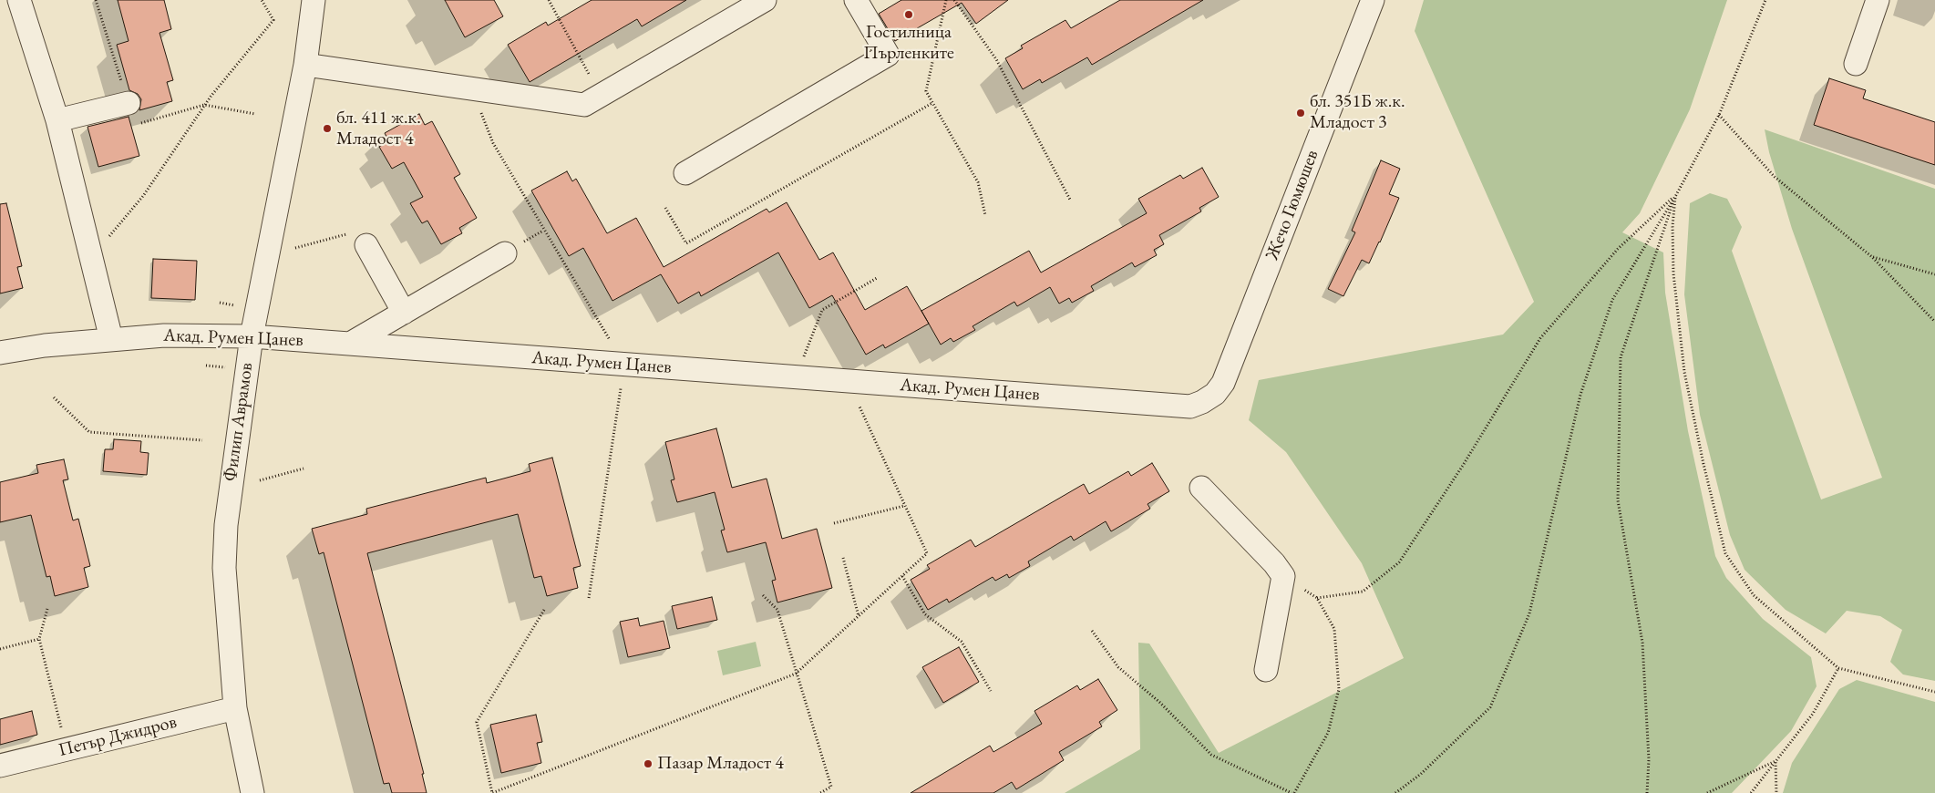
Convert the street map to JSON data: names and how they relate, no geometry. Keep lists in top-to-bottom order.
{
  "streets": {
    "street": [
      "Жечо Гюмюшев",
      "Акад. Румен Цанев",
      "Филип Аврамов",
      "Петър Джидров"
    ]
  },
  "crossings": [
    ["Жечо Гюмюшев", "Акад. Румен Цанев"],
    ["Акад. Румен Цанев", "Филип Аврамов"],
    ["Филип Аврамов", "Петър Джидров"]
  ],
  "places": [
    "Гостилница Пърленките",
    "бл. 351Б ж.к. Младост 3",
    "бл. 411 ж.к. Младост 4",
    "Пазар Младост 4"
  ]
}
